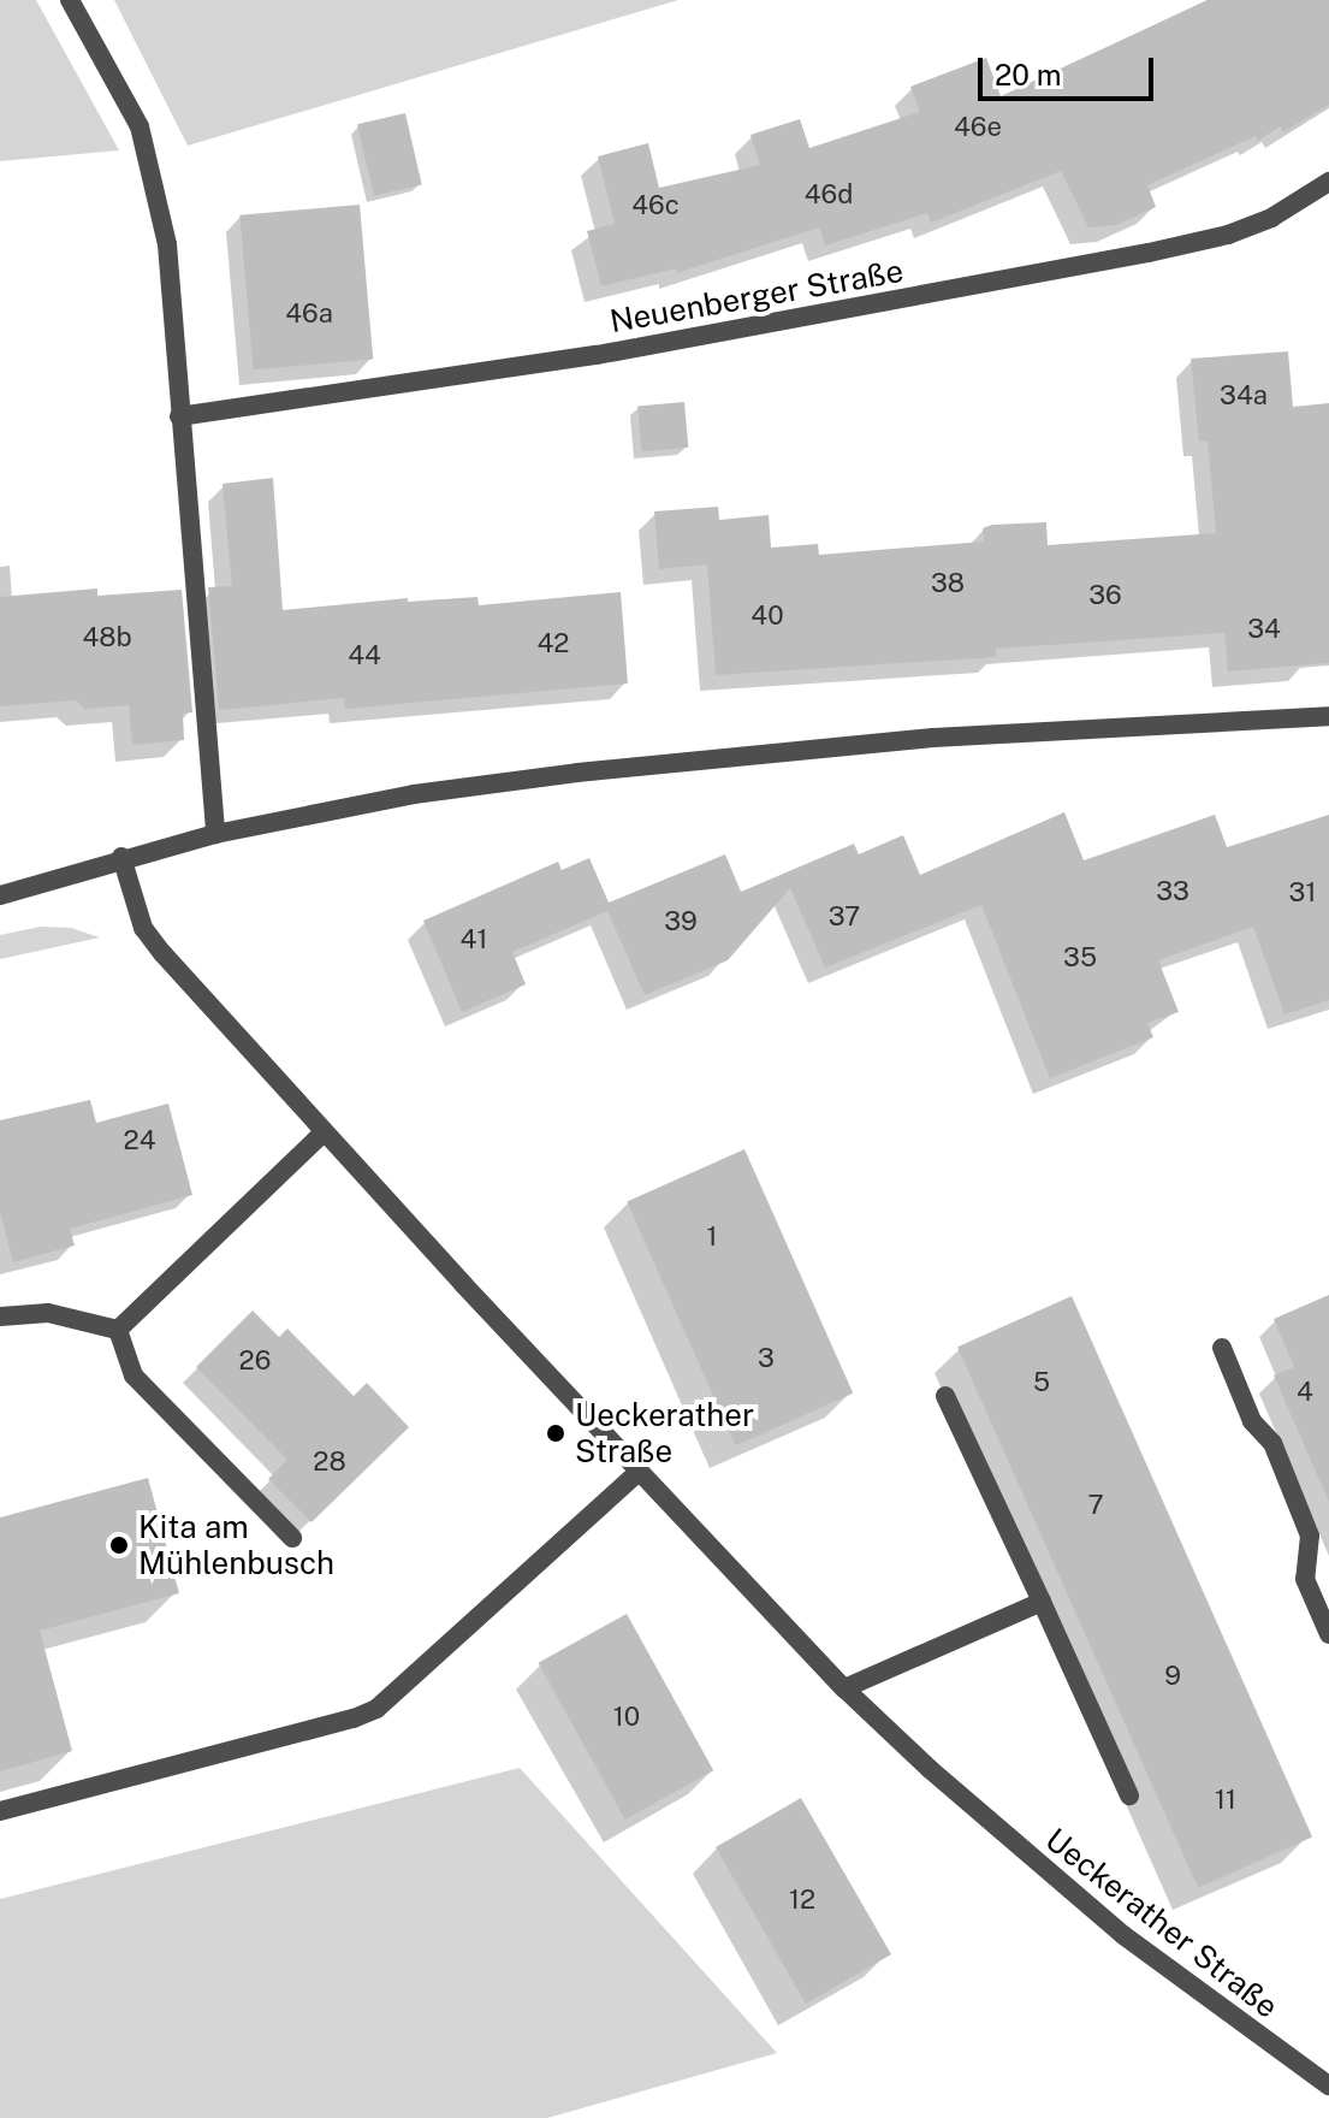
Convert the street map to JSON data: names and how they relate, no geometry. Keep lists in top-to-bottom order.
{
  "streets": {
    "street": ["Neuenberger Straße", "Ueckerather Straße"]
  },
  "places": ["Ueckerather Straße", "Kita am Mühlenbusch"],
  "house_numbers": [
    "46e",
    "46d",
    "46c",
    "46a",
    "34a",
    "38",
    "36",
    "40",
    "34",
    "48b",
    "42",
    "44",
    "33",
    "31",
    "37",
    "39",
    "41",
    "35",
    "24",
    "1",
    "3",
    "26",
    "5",
    "4",
    "28",
    "7",
    "9",
    "10",
    "11",
    "12"
  ],
  "scale_bar": "20 m"
}
